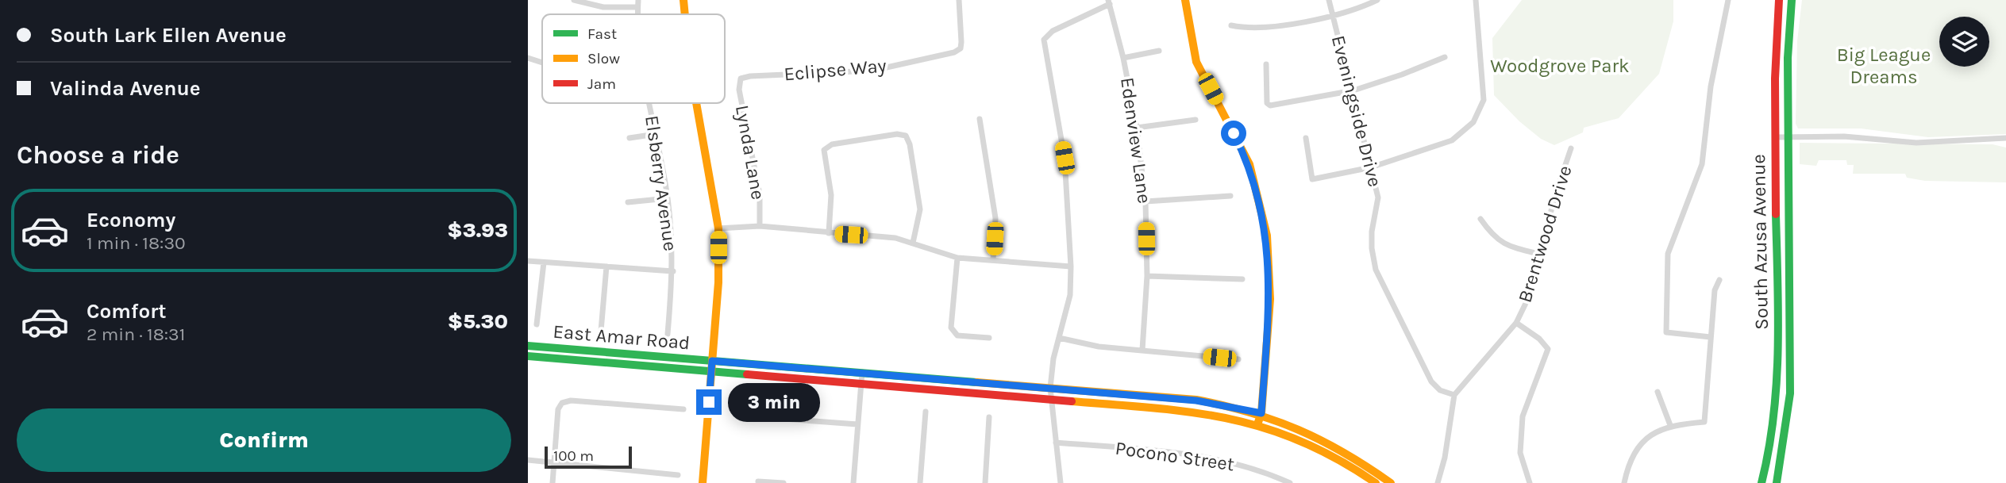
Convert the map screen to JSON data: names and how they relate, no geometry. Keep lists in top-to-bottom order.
{
  "streets": {
    "main road": ["South Azusa Avenue", "East Amar Road"],
    "street": [
      "Eclipse Way",
      "Eveningside Drive",
      "Edenview Lane",
      "Lynda Lane",
      "Elsberry Avenue",
      "Brentwood Drive",
      "Pocono Street"
    ]
  },
  "crossings": [
    ["Eclipse Way", "Lynda Lane"],
    ["Eveningside Drive", "Brentwood Drive"]
  ],
  "parks": ["Big League Dreams", "Woodgrove Park"],
  "legend": ["Fast", "Slow", "Jam"],
  "scale_bar": "100 m",
  "page": {
    "banner": ["South Lark Ellen Avenue", "Valinda Avenue"],
    "heading": "Choose a ride",
    "list": [
      {
        "name": "Economy",
        "note": "1 min · 18:30",
        "value": "$3.93"
      },
      {
        "name": "Comfort",
        "note": "2 min · 18:31",
        "value": "$5.30"
      }
    ],
    "bubble": "3 min",
    "buttons": "Confirm",
    "scale": "100 m"
  }
}
